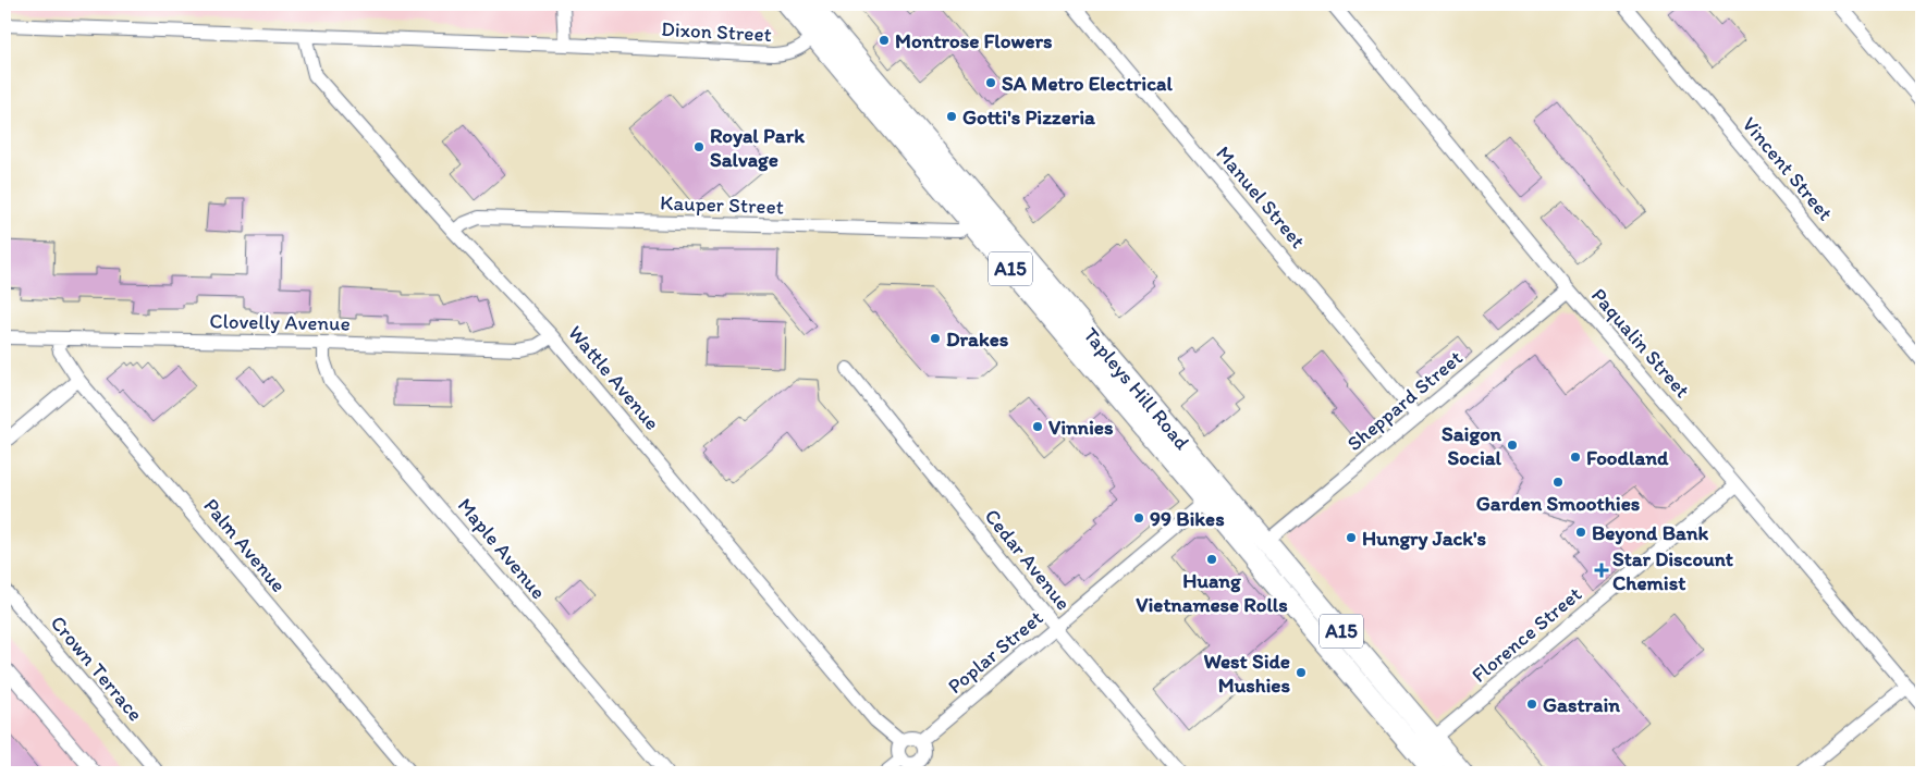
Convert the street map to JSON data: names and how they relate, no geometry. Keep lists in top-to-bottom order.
{
  "streets": {
    "main road": ["A15", "Tapleys Hill Road"],
    "street": [
      "Dixon Street",
      "Vincent Street",
      "Manuel Street",
      "Kauper Street",
      "Clovelly Avenue",
      "Paqualin Street",
      "Wattle Avenue",
      "Sheppard Street",
      "Palm Avenue",
      "Maple Avenue",
      "Cedar Avenue",
      "Florence Street",
      "Poplar Street",
      "Crown Terrace"
    ]
  },
  "crossings": [
    ["Dixon Street", "Wattle Avenue"],
    ["Dixon Street", "Tapleys Hill Road"],
    ["Manuel Street", "Sheppard Street"],
    ["Kauper Street", "Wattle Avenue"],
    ["Kauper Street", "Tapleys Hill Road"],
    ["Clovelly Avenue", "Wattle Avenue"],
    ["Clovelly Avenue", "Palm Avenue"],
    ["Clovelly Avenue", "Maple Avenue"],
    ["Paqualin Street", "Sheppard Street"],
    ["Paqualin Street", "Florence Street"],
    ["Wattle Avenue", "Poplar Street"],
    ["Tapleys Hill Road", "Sheppard Street"],
    ["Tapleys Hill Road", "Florence Street"],
    ["Tapleys Hill Road", "Poplar Street"],
    ["Cedar Avenue", "Poplar Street"]
  ],
  "places": {
    "other": [
      "Montrose Flowers",
      "SA Metro Electrical",
      "Gotti's Pizzeria",
      "Royal Park Salvage",
      "Drakes",
      "Vinnies",
      "Saigon Social",
      "Foodland",
      "Garden Smoothies",
      "99 Bikes",
      "Beyond Bank",
      "Hungry Jack's",
      "Huang Vietnamese Rolls",
      "West Side Mushies",
      "Gastrain"
    ],
    "health": ["Star Discount Chemist"]
  }
}
